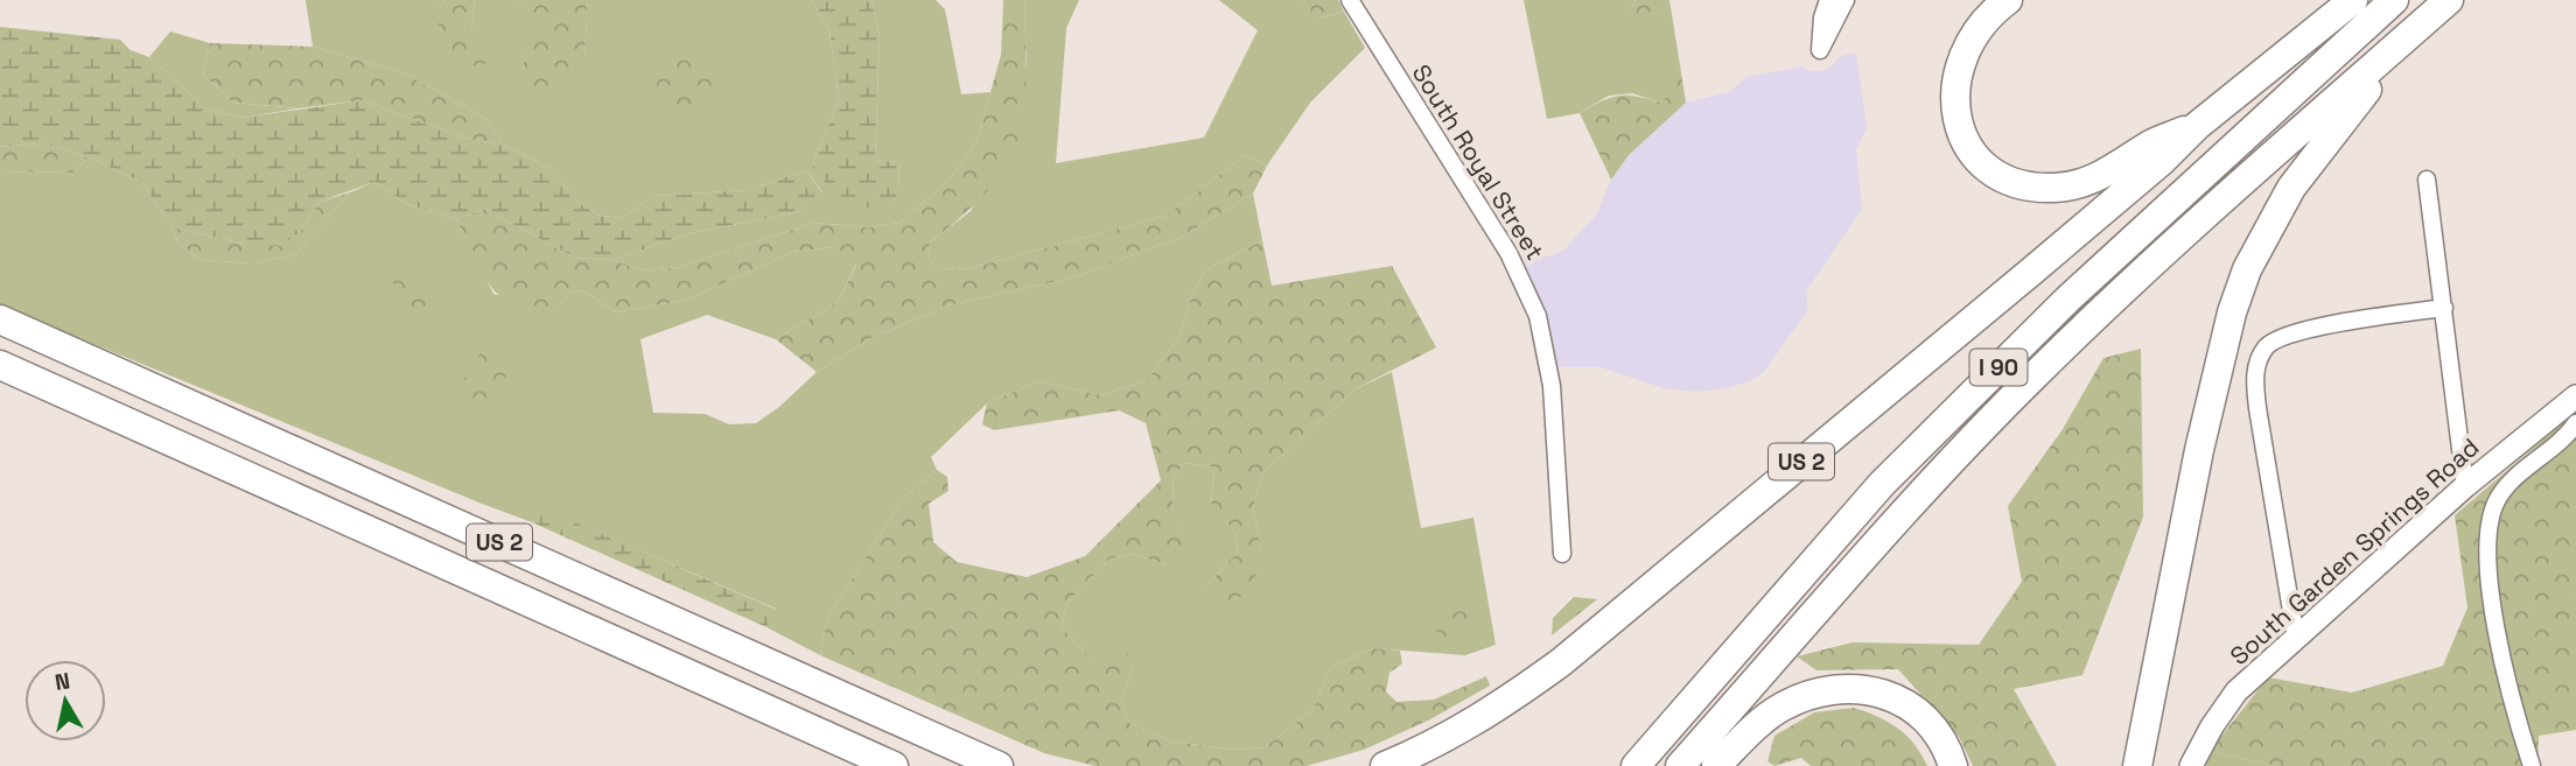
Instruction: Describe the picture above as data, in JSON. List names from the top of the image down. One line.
{"streets":{"highway":["I 90","US 2"],"street":["South Royal Street","South Garden Springs Road"]},"north":"top"}
